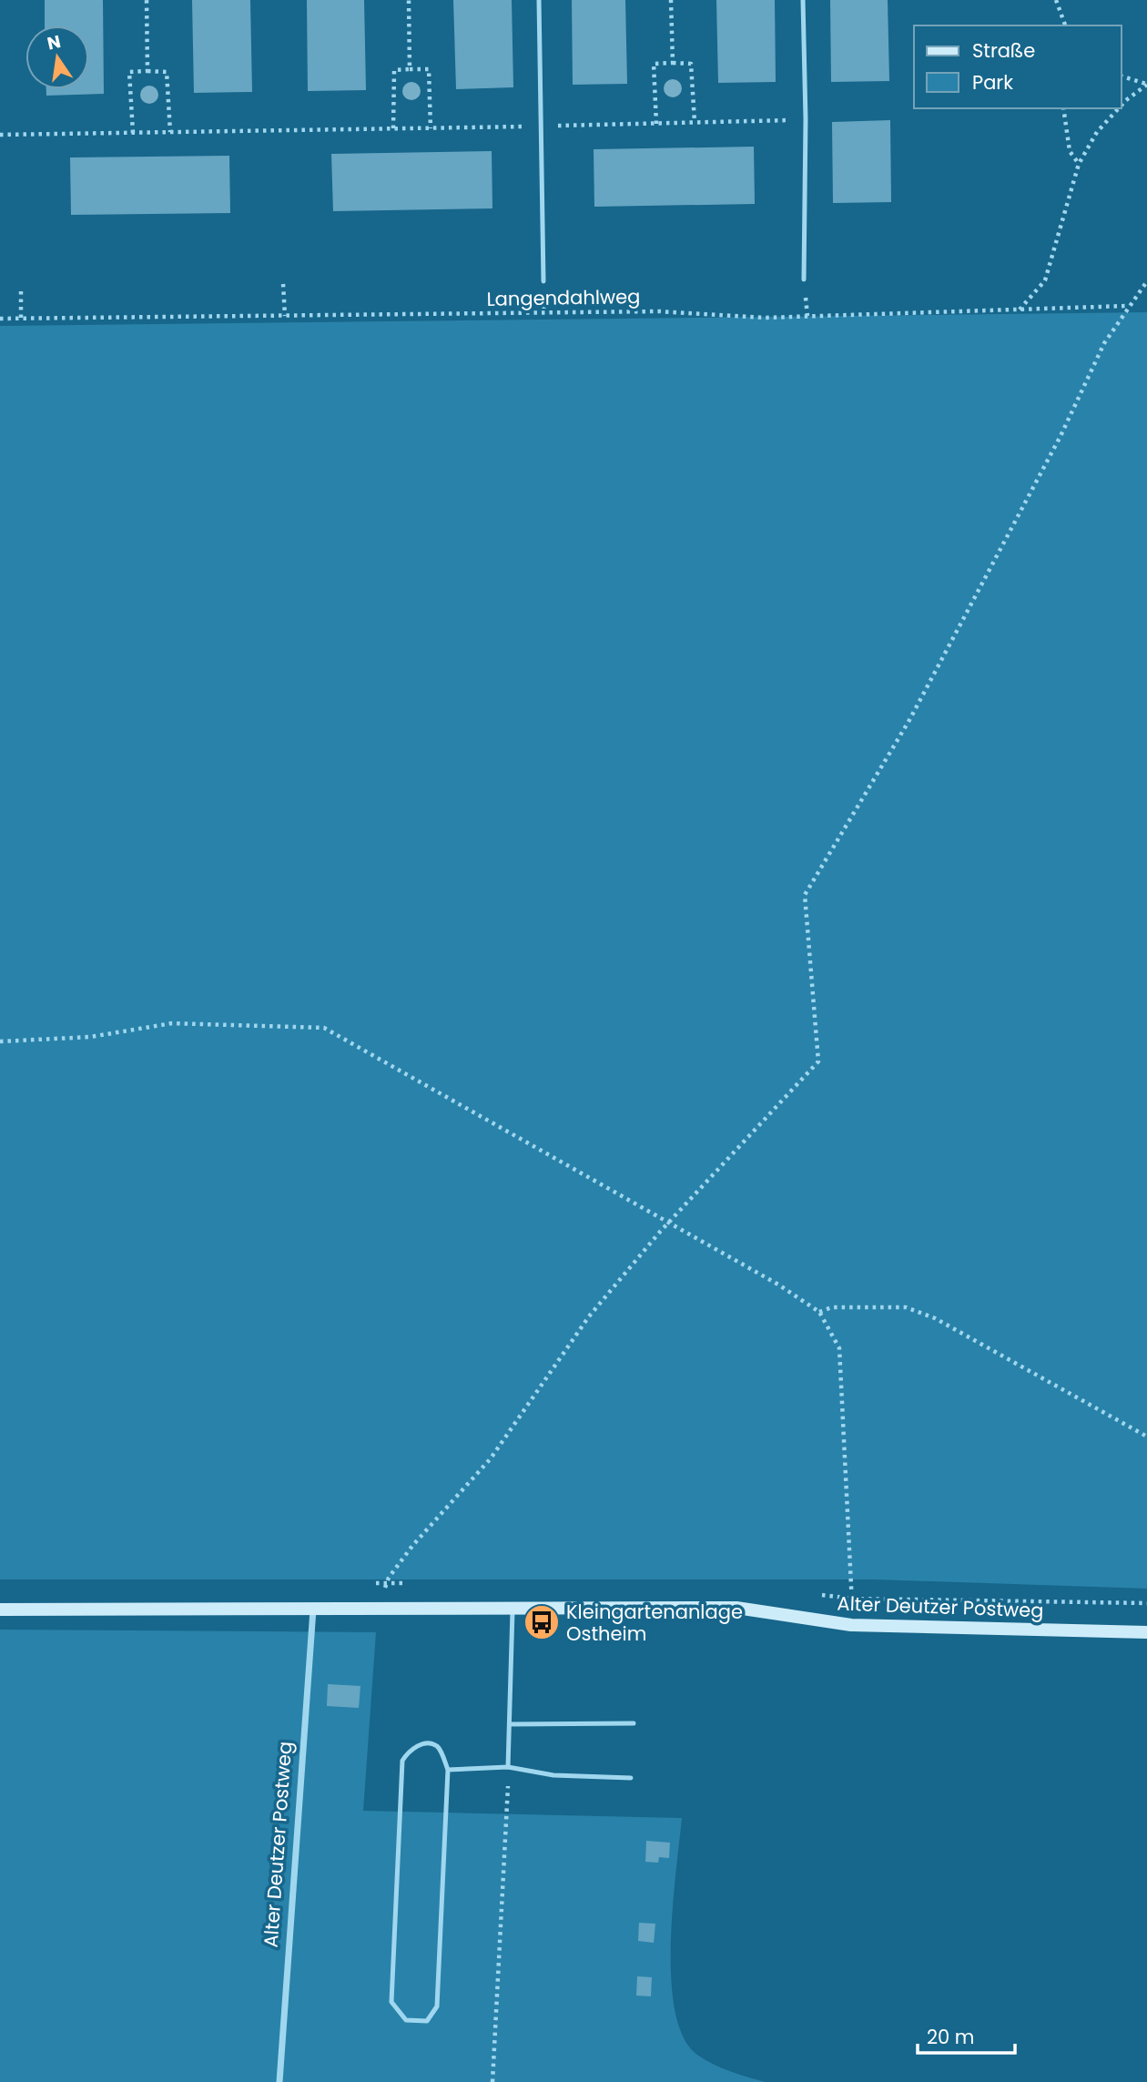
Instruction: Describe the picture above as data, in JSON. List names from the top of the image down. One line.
{"streets":{"street":["Alter Deutzer Postweg"],"path":["Langendahlweg"]},"places":{"bus stop":["Kleingartenanlage Ostheim"]},"legend":["Straße","Park"],"scale_bar":"20 m","north":"top"}
